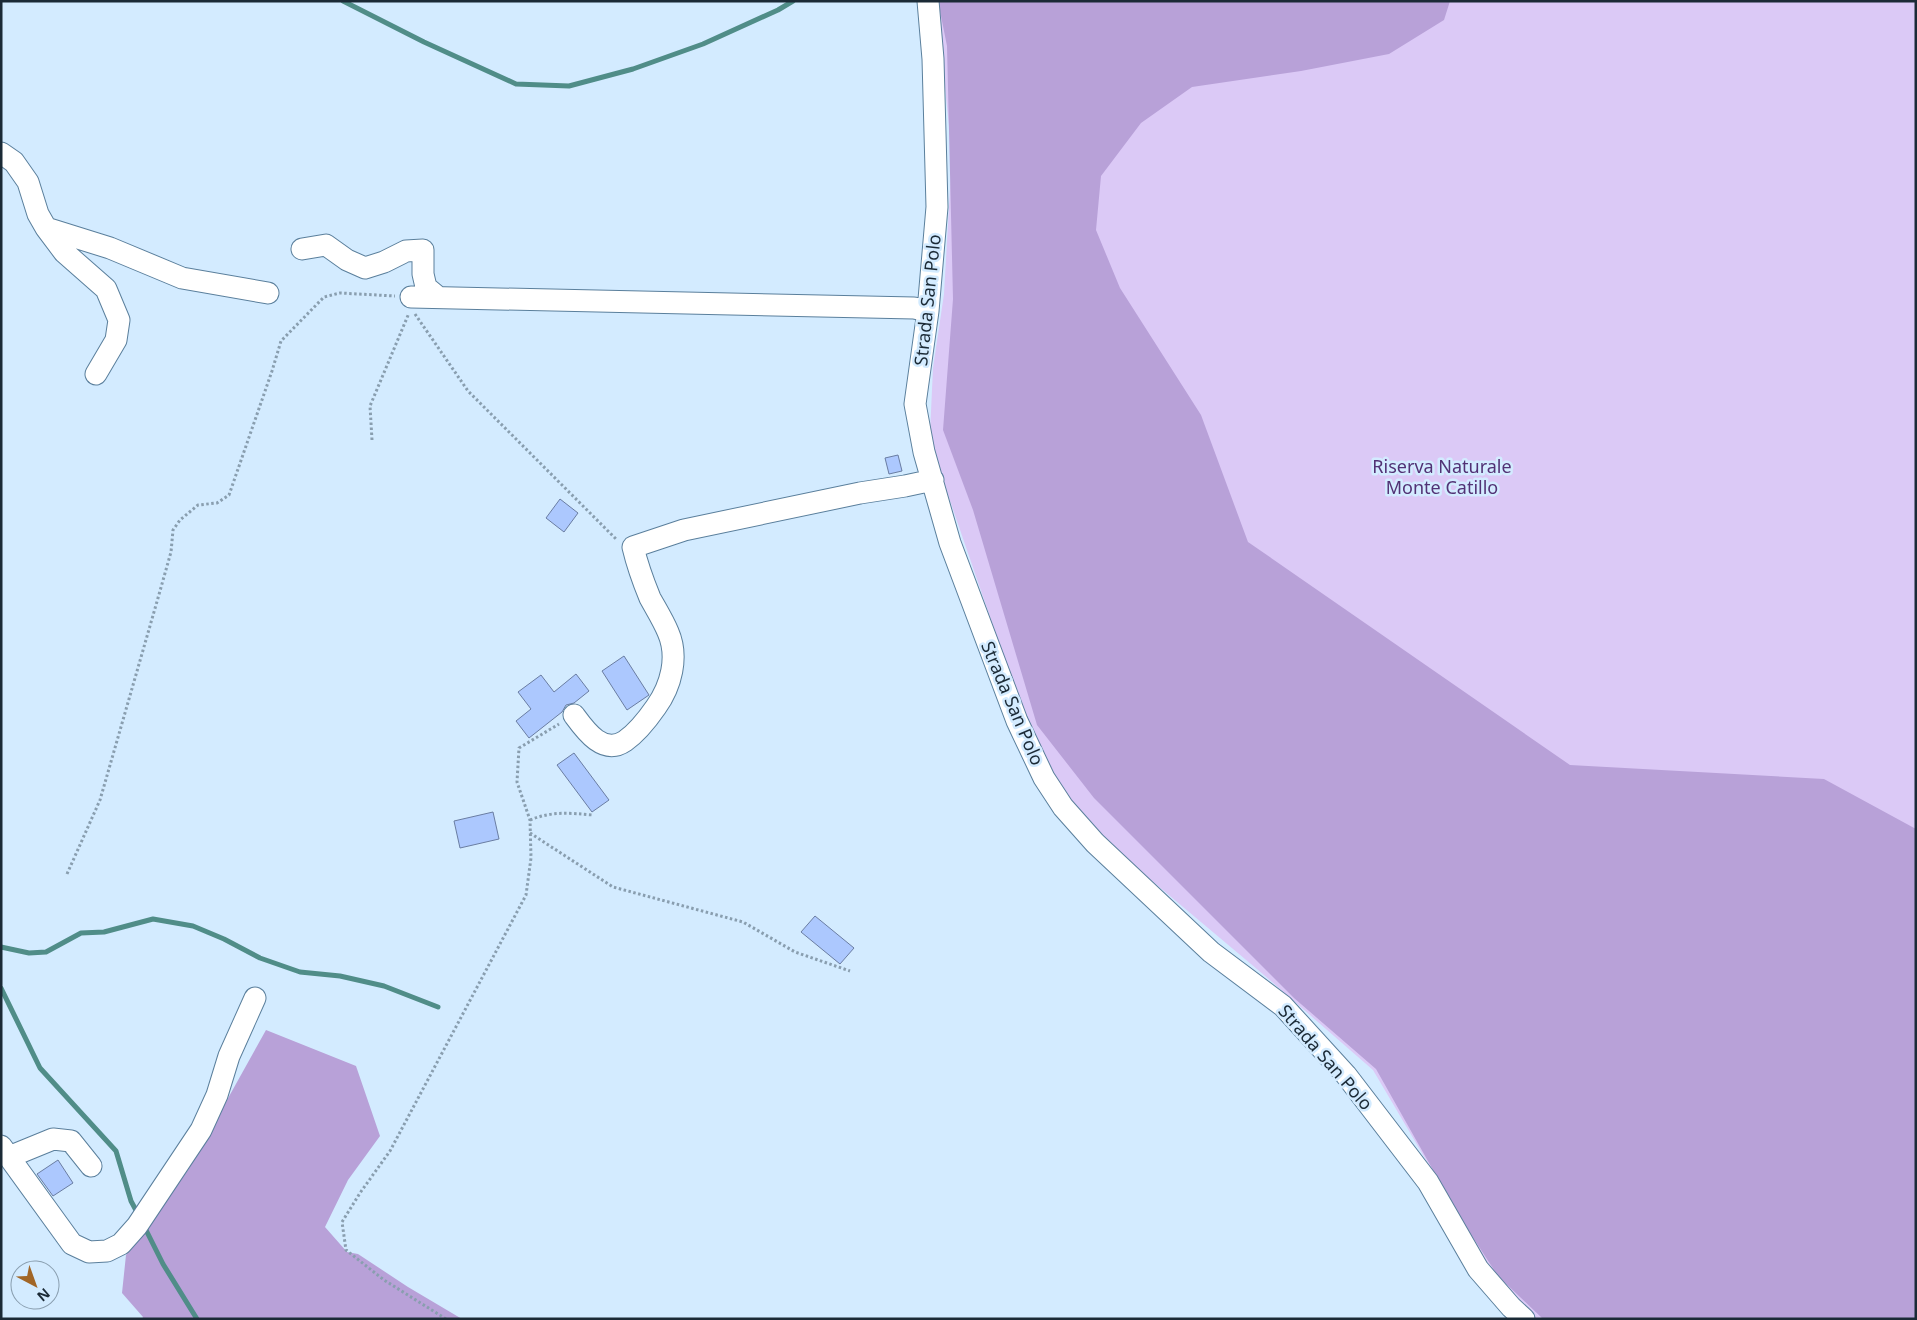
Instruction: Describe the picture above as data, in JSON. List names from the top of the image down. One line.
{"streets":{"street":["Strada San Polo"]},"parks":["Riserva Naturale Monte Catillo"],"north":"bottom right"}
